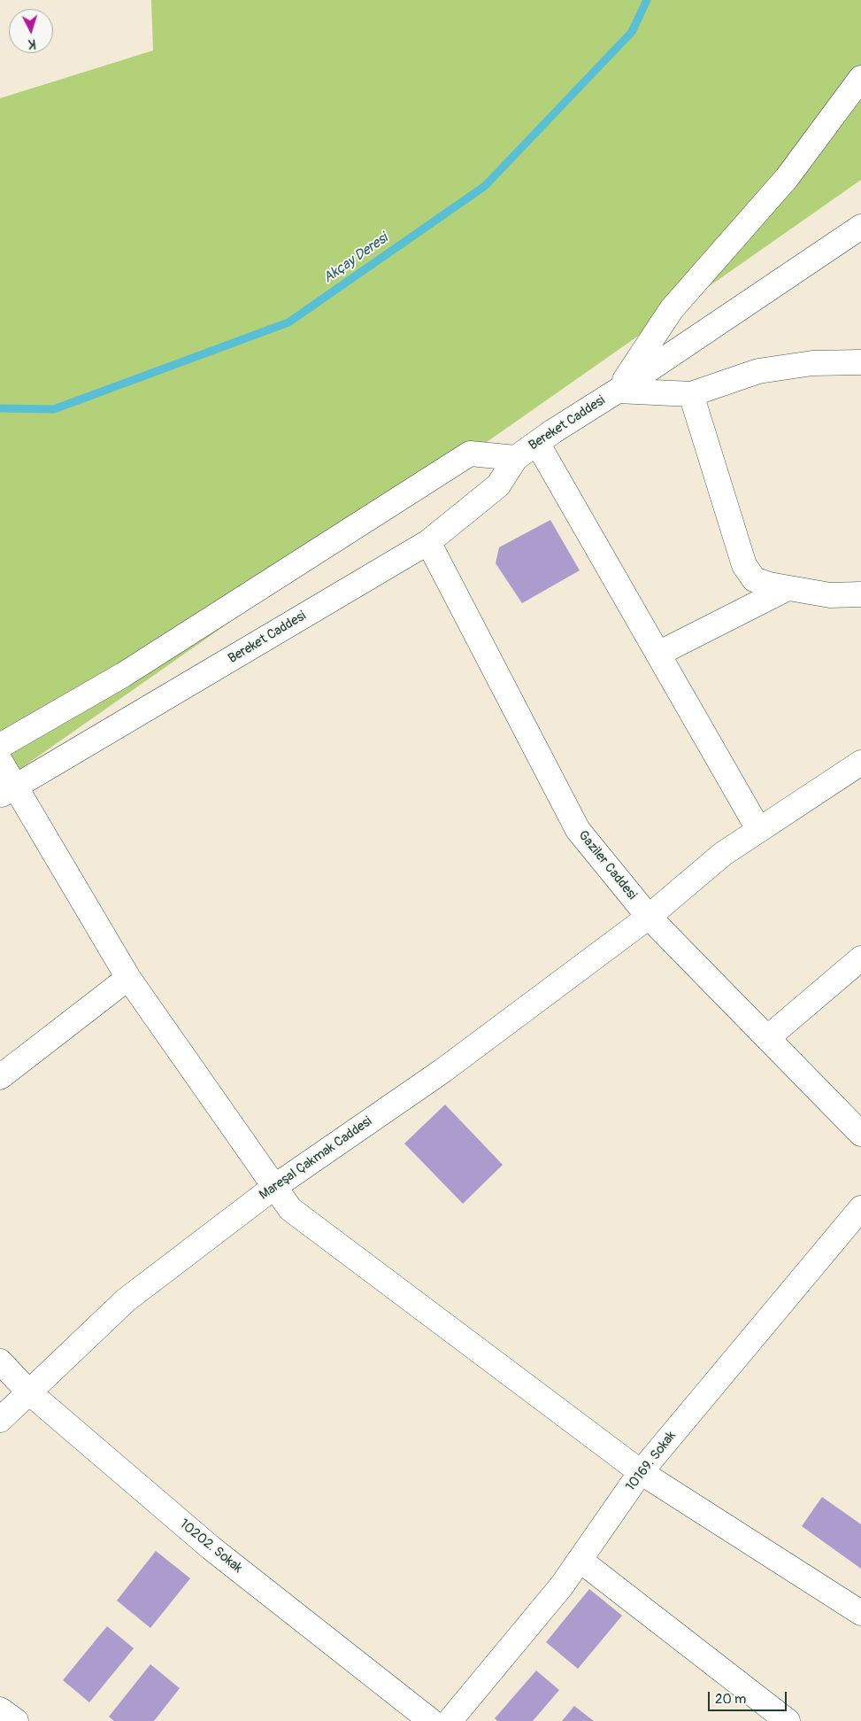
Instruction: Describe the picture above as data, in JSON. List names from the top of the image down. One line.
{"streets":{"street":["Bereket Caddesi","Gaziler Caddesi","Mareşal Çakmak Caddesi","10169. Sokak","10202. Sokak"]},"crossings":[["Bereket Caddesi","Gaziler Caddesi"],["Gaziler Caddesi","Mareşal Çakmak Caddesi"],["Mareşal Çakmak Caddesi","10202. Sokak"]],"water":["Akçay Deresi"],"scale_bar":"20 m","north":"bottom"}
